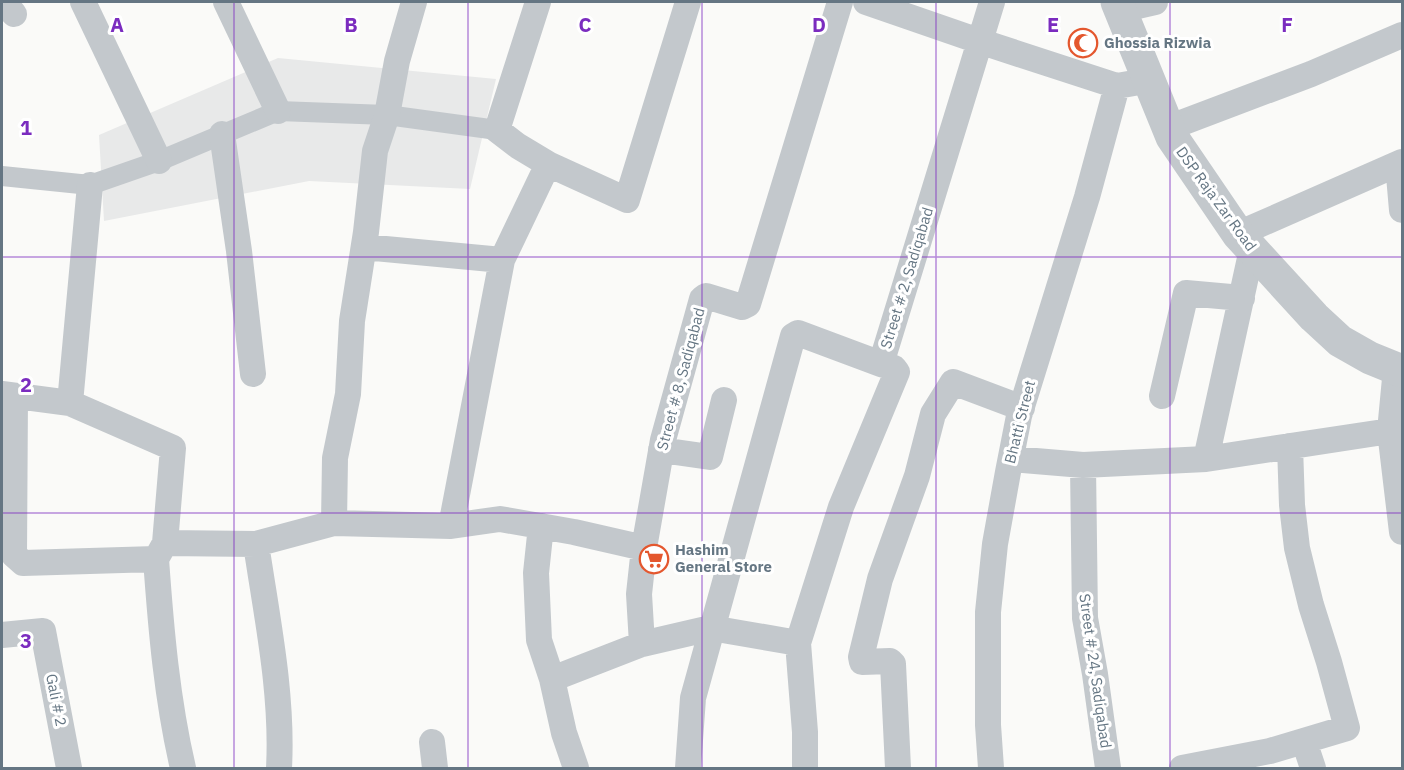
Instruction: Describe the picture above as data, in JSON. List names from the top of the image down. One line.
{"streets":{"street":["DSP Raja Zar Road","Street # 2, Sadiqabad","Street # 8, Sadiqabad","Bhatti Street","Street # 24, Sadiqabad","Gali # 2"]},"crossings":[["DSP Raja Zar Road","Bhatti Street"]],"places":{"mosque":["Ghossia Rizwia"],"supermarket":["Hashim General Store"]},"grid":{"columns":["A","B","C","D","E","F"],"rows":["1","2","3"]}}
